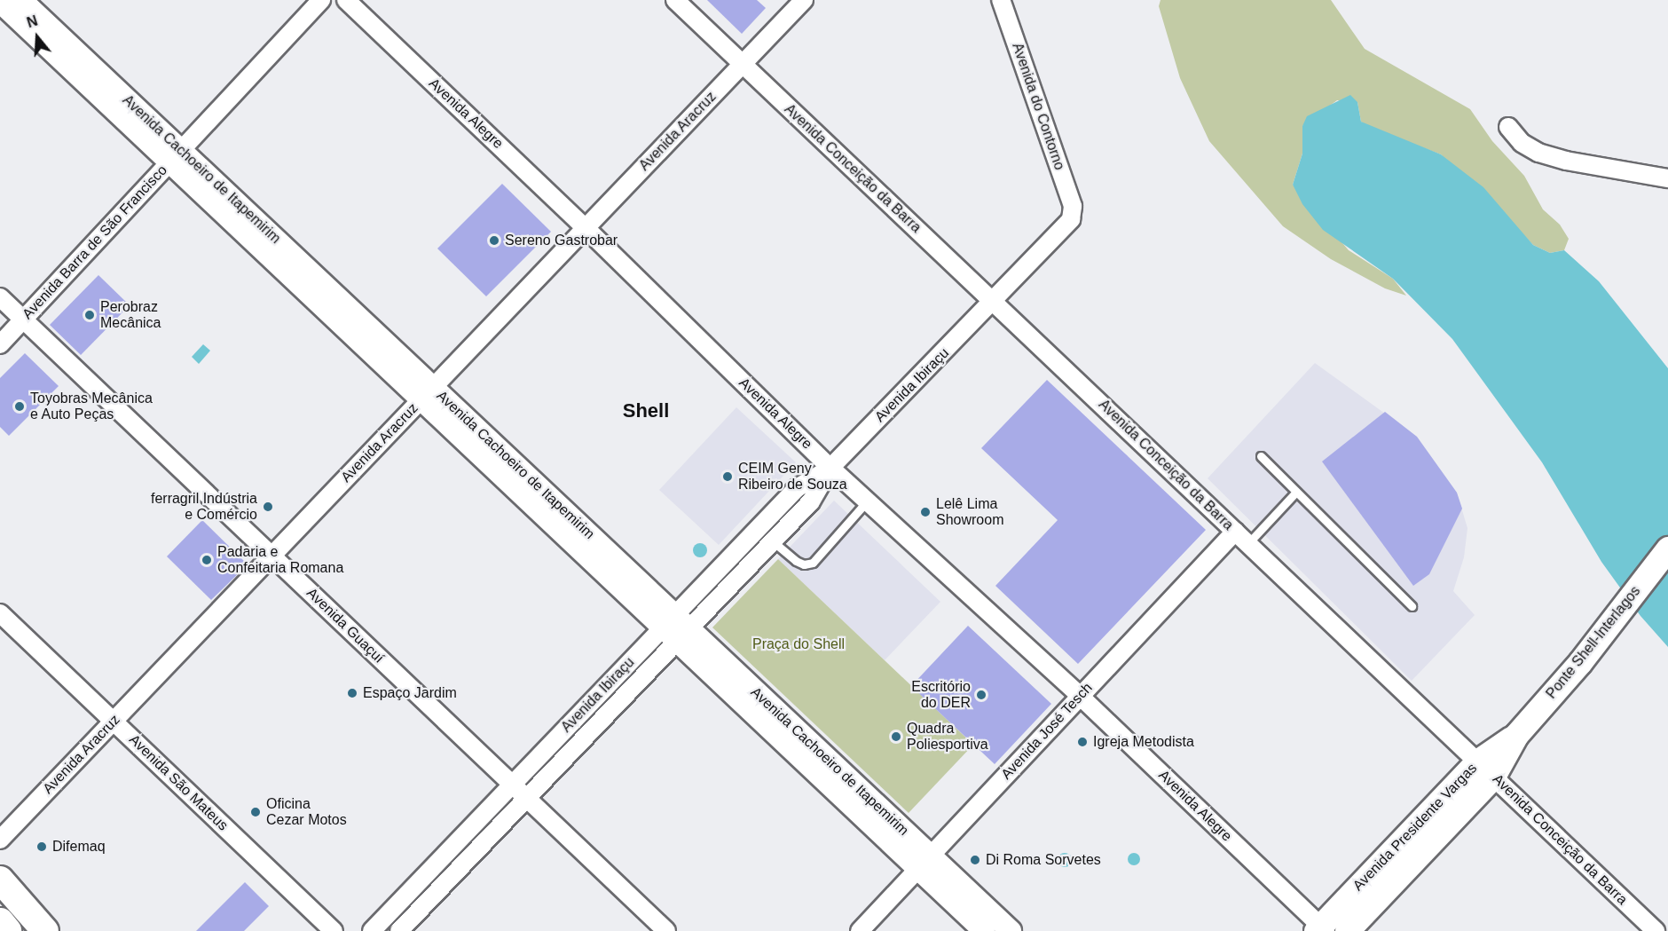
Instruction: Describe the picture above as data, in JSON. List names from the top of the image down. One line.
{"streets":{"main road":["Ponte Shell-Interlagos","Avenida Presidente Vargas"],"street":["Avenida do Contorno","Avenida Alegre","Avenida Aracruz","Avenida Conceição da Barra","Avenida Cachoeiro de Itapemirim","Avenida Barra de São Francisco","Avenida Ibiraçu","Avenida Guaçuí","Avenida José Tesch","Avenida São Mateus"]},"crossings":[["Avenida do Contorno","Avenida Ibiraçu"],["Avenida Alegre","Avenida Aracruz"],["Avenida Alegre","Avenida Ibiraçu"],["Avenida Alegre","Avenida José Tesch"],["Avenida Alegre","Avenida Presidente Vargas"],["Avenida Aracruz","Avenida Conceição da Barra"],["Avenida Aracruz","Avenida Cachoeiro de Itapemirim"],["Avenida Aracruz","Avenida Guaçuí"],["Avenida Aracruz","Avenida São Mateus"],["Avenida Conceição da Barra","Avenida Ibiraçu"],["Avenida Conceição da Barra","Avenida José Tesch"],["Avenida Conceição da Barra","Avenida Presidente Vargas"],["Avenida Cachoeiro de Itapemirim","Avenida Barra de São Francisco"],["Avenida Cachoeiro de Itapemirim","Avenida Ibiraçu"],["Avenida Cachoeiro de Itapemirim","Avenida José Tesch"],["Avenida Barra de São Francisco","Avenida Guaçuí"],["Avenida Ibiraçu","Avenida Guaçuí"],["Ponte Shell-Interlagos","Avenida Presidente Vargas"]],"districts":["Shell"],"parks":["Praça do Shell"],"places":["Sereno Gastrobar","Perobraz Mecânica","Toyobras Mecânica e Auto Peças","CEIM Geny Ribeiro de Souza","ferragril Indústria e Comércio","Lelê Lima Showroom","Padaria e Confeitaria Romana","Espaço Jardim","Escritório do DER","Quadra Poliesportiva","Igreja Metodista","Oficina Cezar Motos","Difemaq","Di Roma Sorvetes"],"north":"top"}
